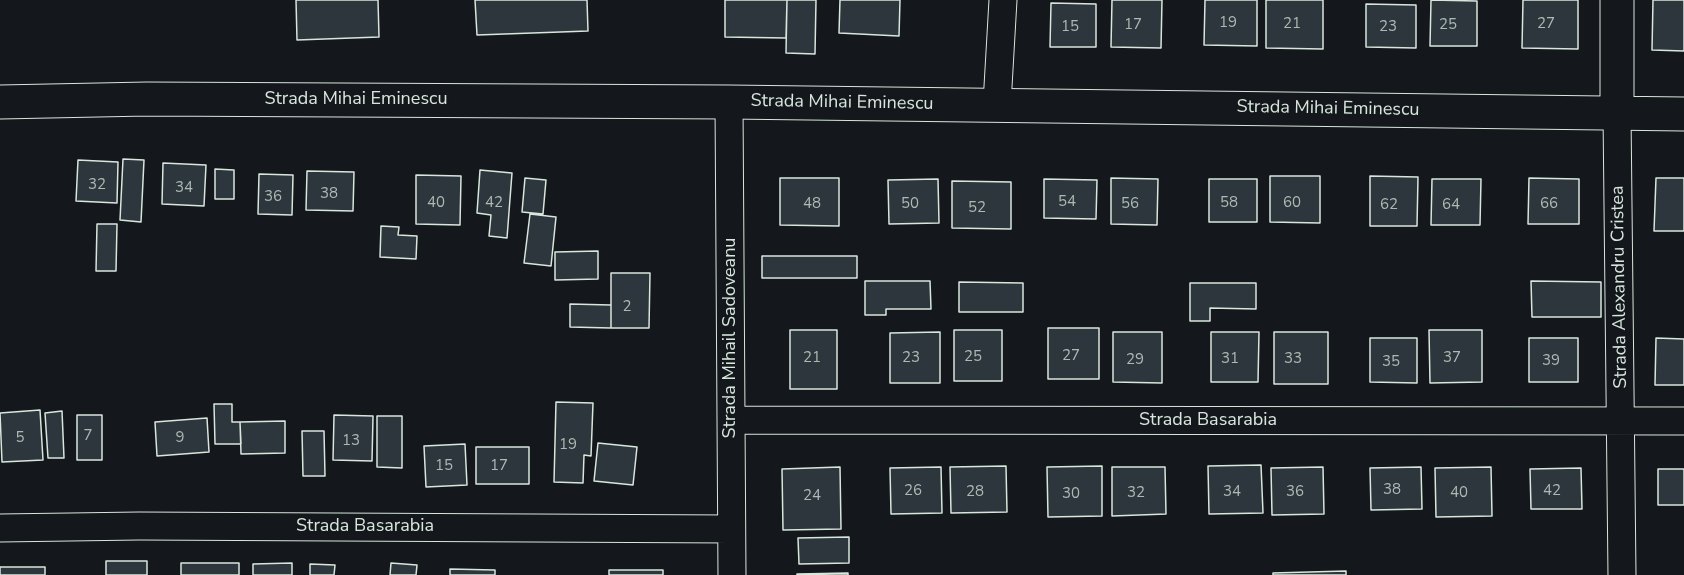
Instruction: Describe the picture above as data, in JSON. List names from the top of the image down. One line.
{"streets":{"street":["Strada Mihai Eminescu","Strada Alexandru Cristea","Strada Mihail Sadoveanu","Strada Basarabia"]},"crossings":[["Strada Mihai Eminescu","Strada Alexandru Cristea"],["Strada Mihai Eminescu","Strada Mihail Sadoveanu"],["Strada Alexandru Cristea","Strada Basarabia"],["Strada Mihail Sadoveanu","Strada Basarabia"]],"house_numbers":["19","21","27","17","25","15","23","32","34","38","36","54","40","42","58","60","48","50","56","66","62","64","52","2","27","25","21","23","37","31","33","29","39","35","7","5","9","13","19","15","17","38","26","42","28","34","36","32","40","30","24"]}
